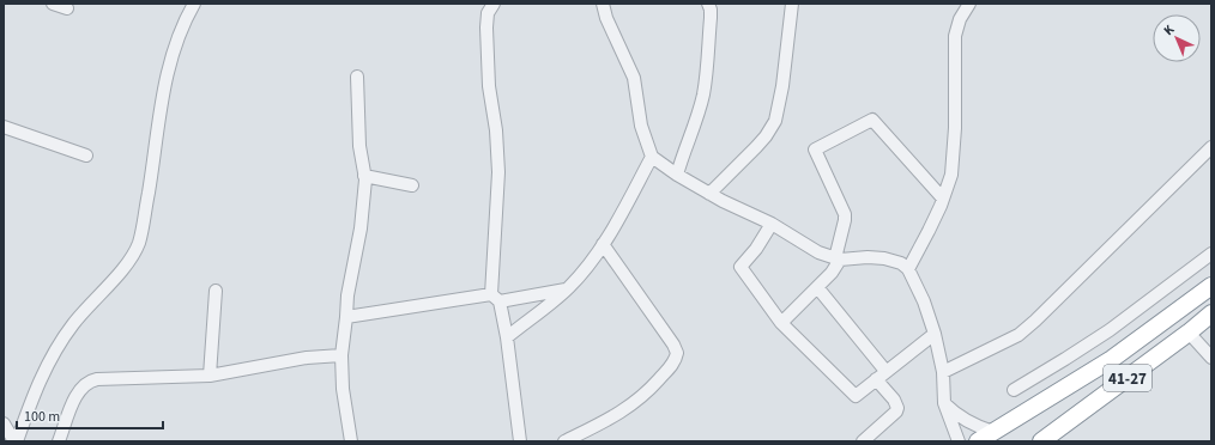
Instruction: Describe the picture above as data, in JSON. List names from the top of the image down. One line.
{"streets":{"highway":["41-27"]},"scale_bar":"100 m","north":"top left"}
